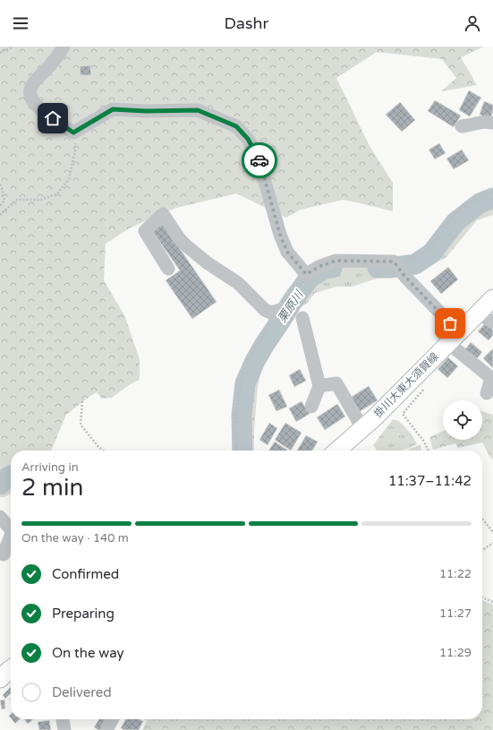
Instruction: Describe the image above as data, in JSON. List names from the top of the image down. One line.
{"streets":{"main road":["掛川大東大須賀線"]},"water":["栗原川"],"page":{"header":"Dashr","heading":["2 min","Arriving in","11:37–11:42"],"bar":"On the way · 140 m","list":[["Confirmed","11:22"],["Preparing","11:27"],["On the way","11:29"],"Delivered"]}}
